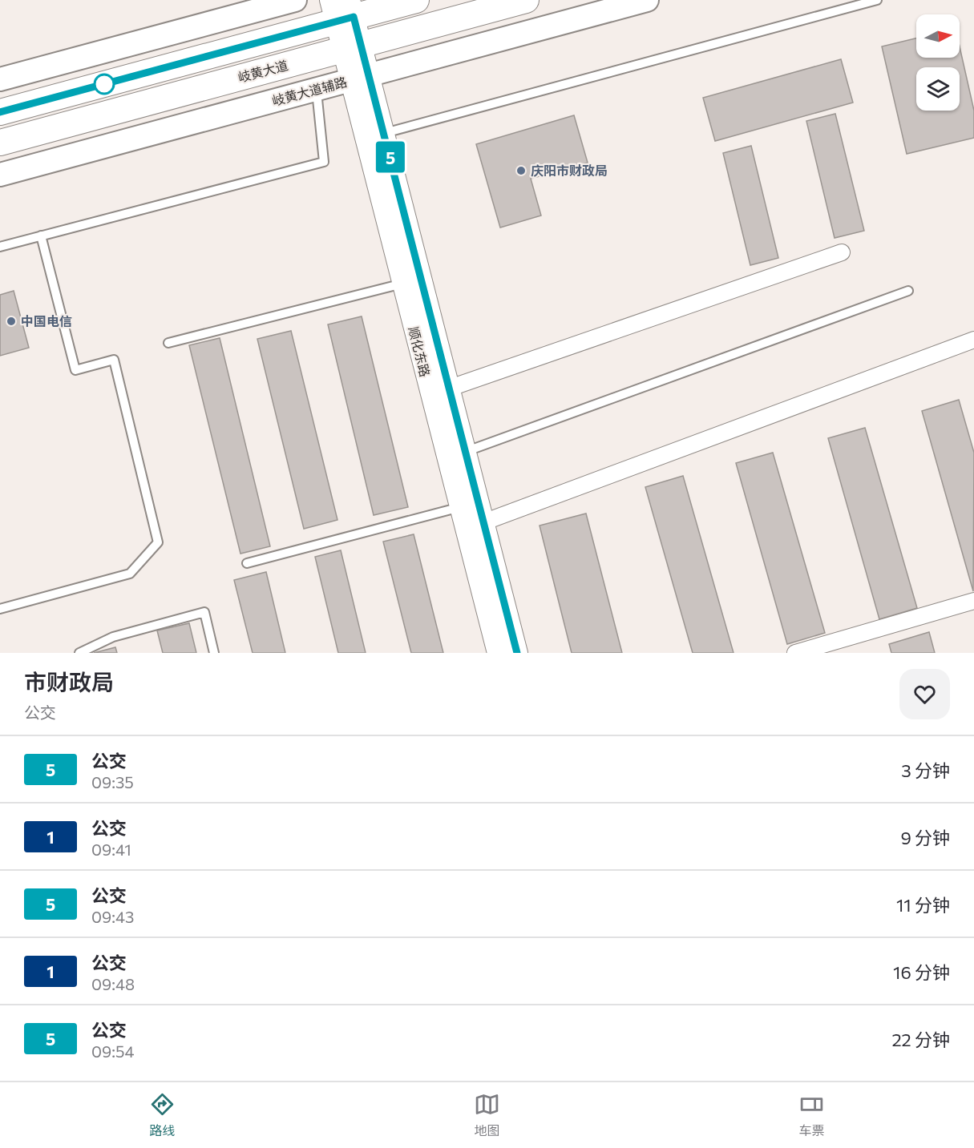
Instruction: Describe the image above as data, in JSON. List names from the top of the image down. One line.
{"streets":{"main road":["岐黄大道","岐黄大道辅路"],"street":["顺化东路"]},"crossings":[["岐黄大道","顺化东路"],["岐黄大道辅路","顺化东路"]],"places":["庆阳市财政局","中国电信"],"lines":["bus line 5"],"north":"right","page":{"on_map":"5","heading":["市财政局","公交"],"list":[{"mark":"5","name":"公交","note":"09:35","value":"3 分钟"},{"mark":"1","name":"公交","note":"09:41","value":"9 分钟"},{"mark":"5","name":"公交","note":"09:43","value":"11 分钟"},{"mark":"1","name":"公交","note":"09:48","value":"16 分钟"},{"mark":"5","name":"公交","note":"09:54","value":"22 分钟"}],"tabs":["路线","地图","车票"]}}
